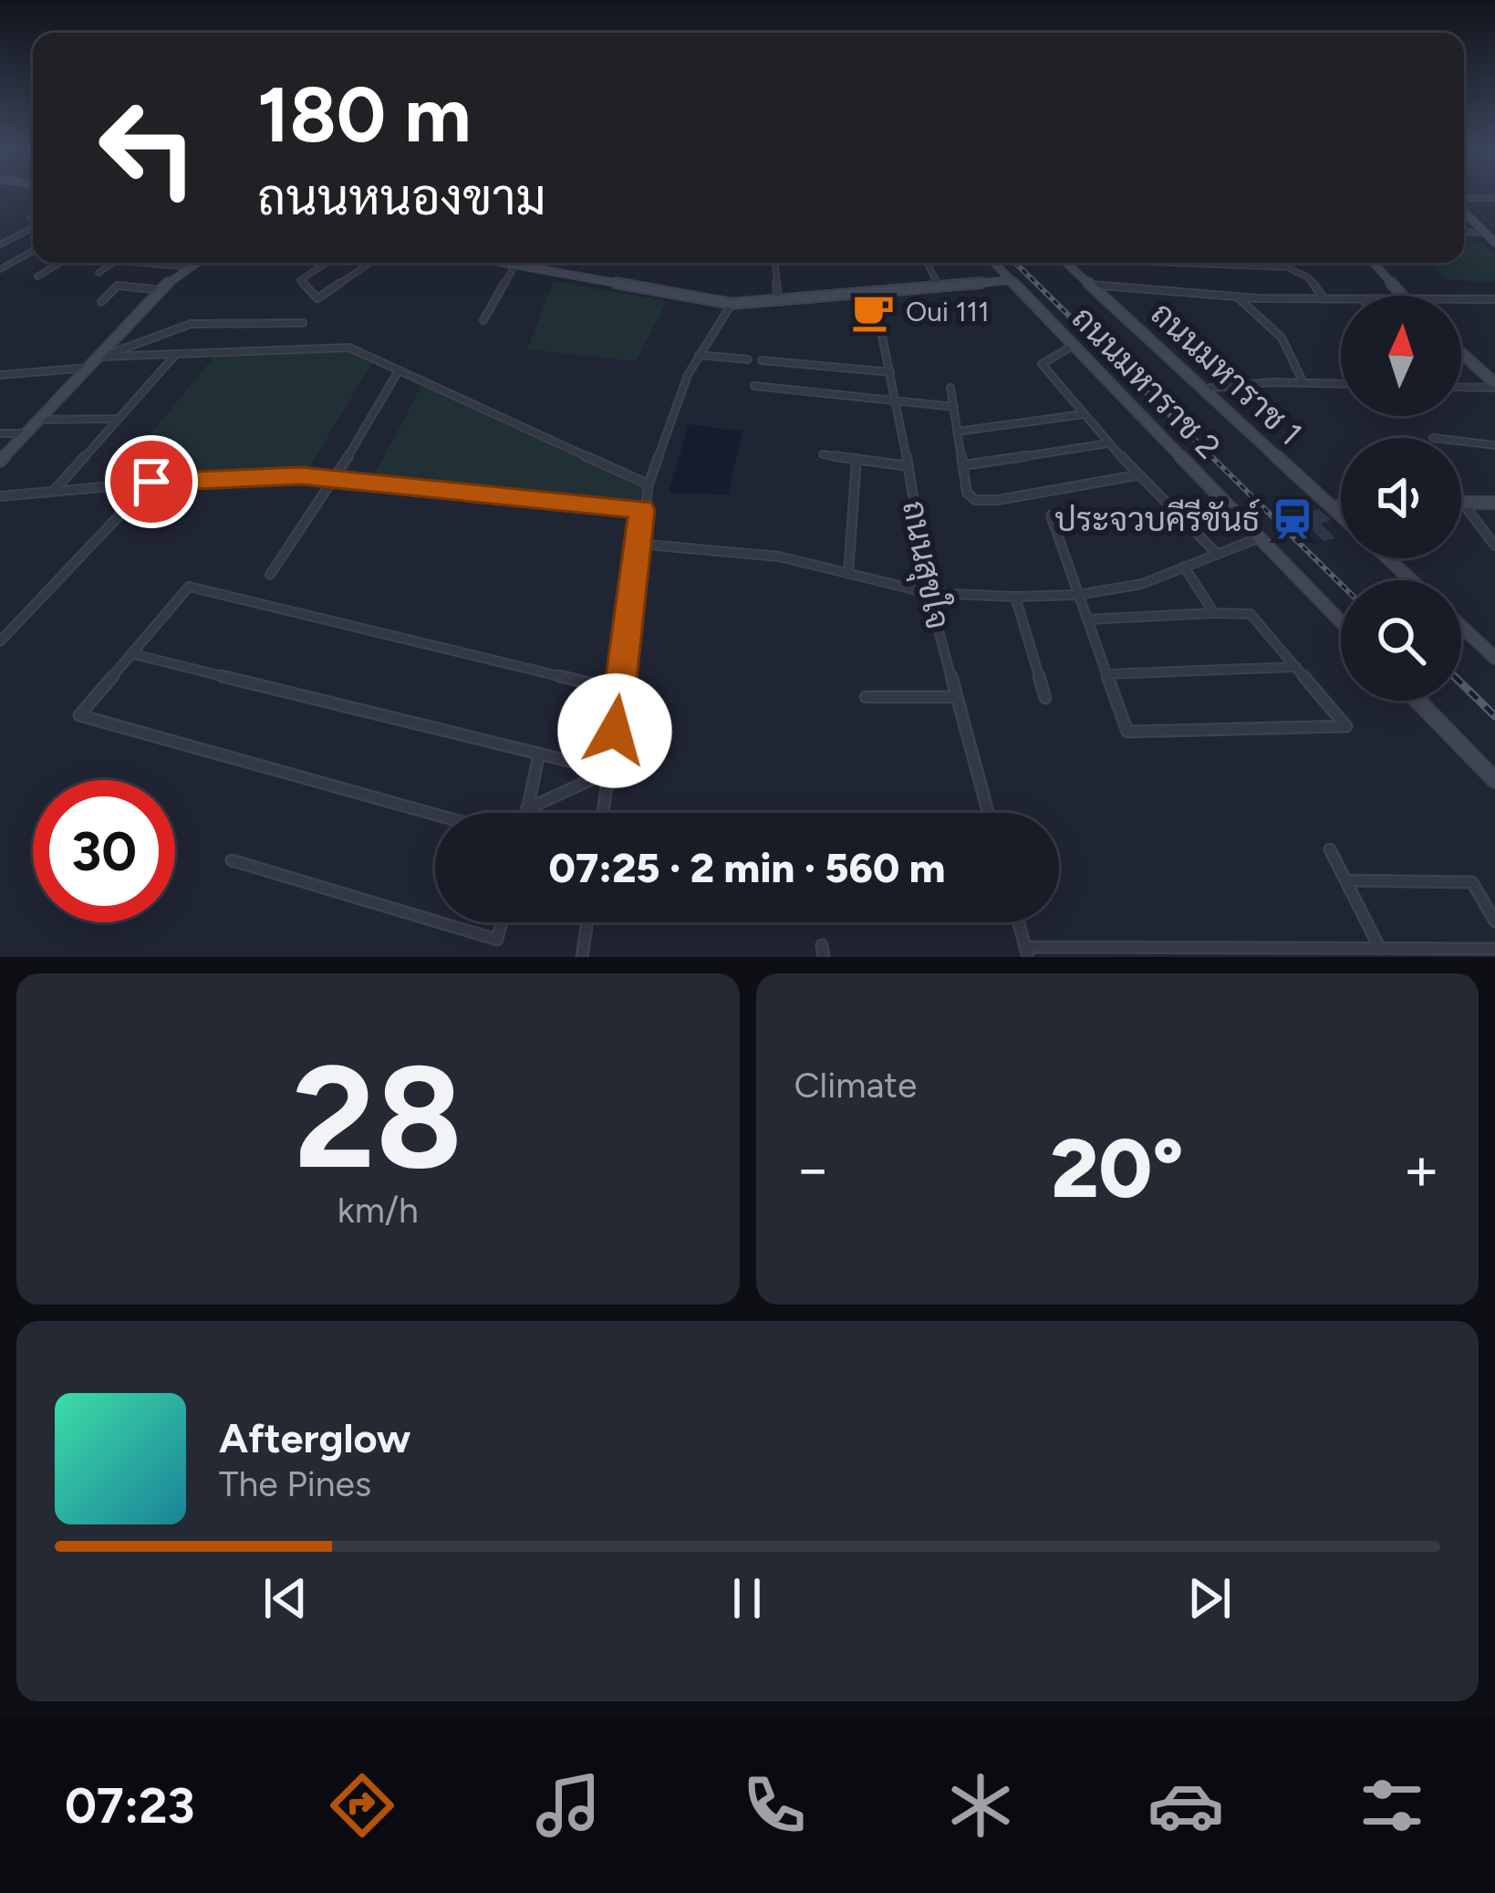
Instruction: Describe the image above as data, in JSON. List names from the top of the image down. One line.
{"streets":{"street":["ถนนมหาราช 1","ถนนมหาราช 2","ถนนสุขใจ"]},"places":{"cafe":["Oui 111"],"station":["ประจวบคีรีขันธ์"]},"north":"top","page":{"turn":["180 m","ถนนหนองขาม"],"limit":"30","trip":"07:25 · 2 min · 560 m","tile":[["28","km/h"],"Climate"],"heat":["−","20°","+"],"song":["Afterglow","The Pines"],"tabs":"07:23"}}
